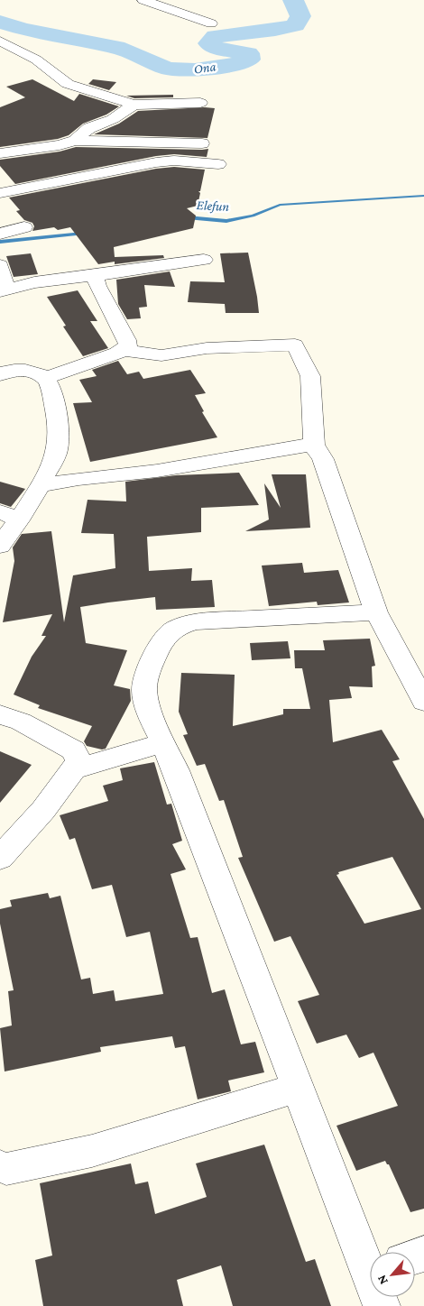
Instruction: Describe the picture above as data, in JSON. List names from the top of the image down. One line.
{"water":["Ona","Elefun"],"north":"bottom left"}
